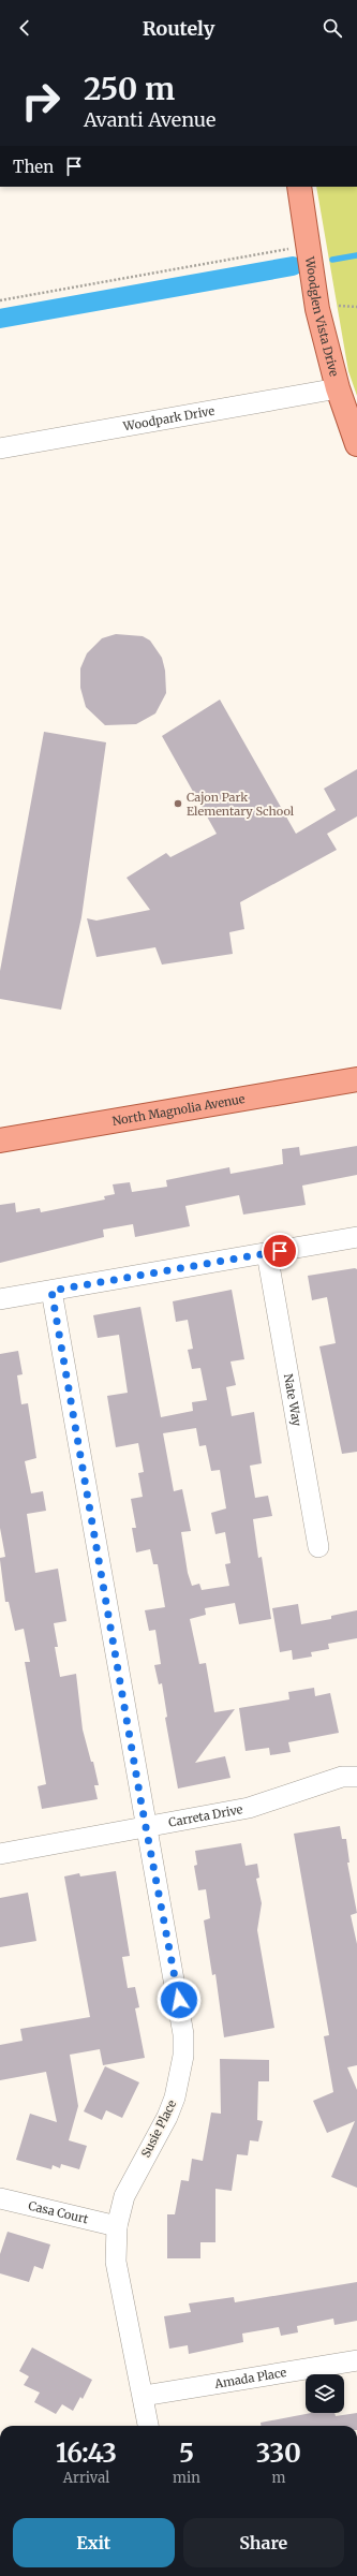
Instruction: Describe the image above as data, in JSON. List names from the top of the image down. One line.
{"streets":{"main road":["Woodglen Vista Drive","North Magnolia Avenue"],"street":["Woodpark Drive","Nate Way","Carreta Drive","Susie Place","Casa Court","Amada Place"]},"crossings":[["Woodglen Vista Drive","Woodpark Drive"],["Carreta Drive","Susie Place"],["Susie Place","Casa Court"],["Susie Place","Amada Place"]],"places":["Cajon Park Elementary School"],"page":{"header":"Routely","turn":["250 m","Avanti Avenue"],"then":"Then","eta":["16:43","Arrival","5","min","330","m"],"buttons":["Exit","Share"]}}
